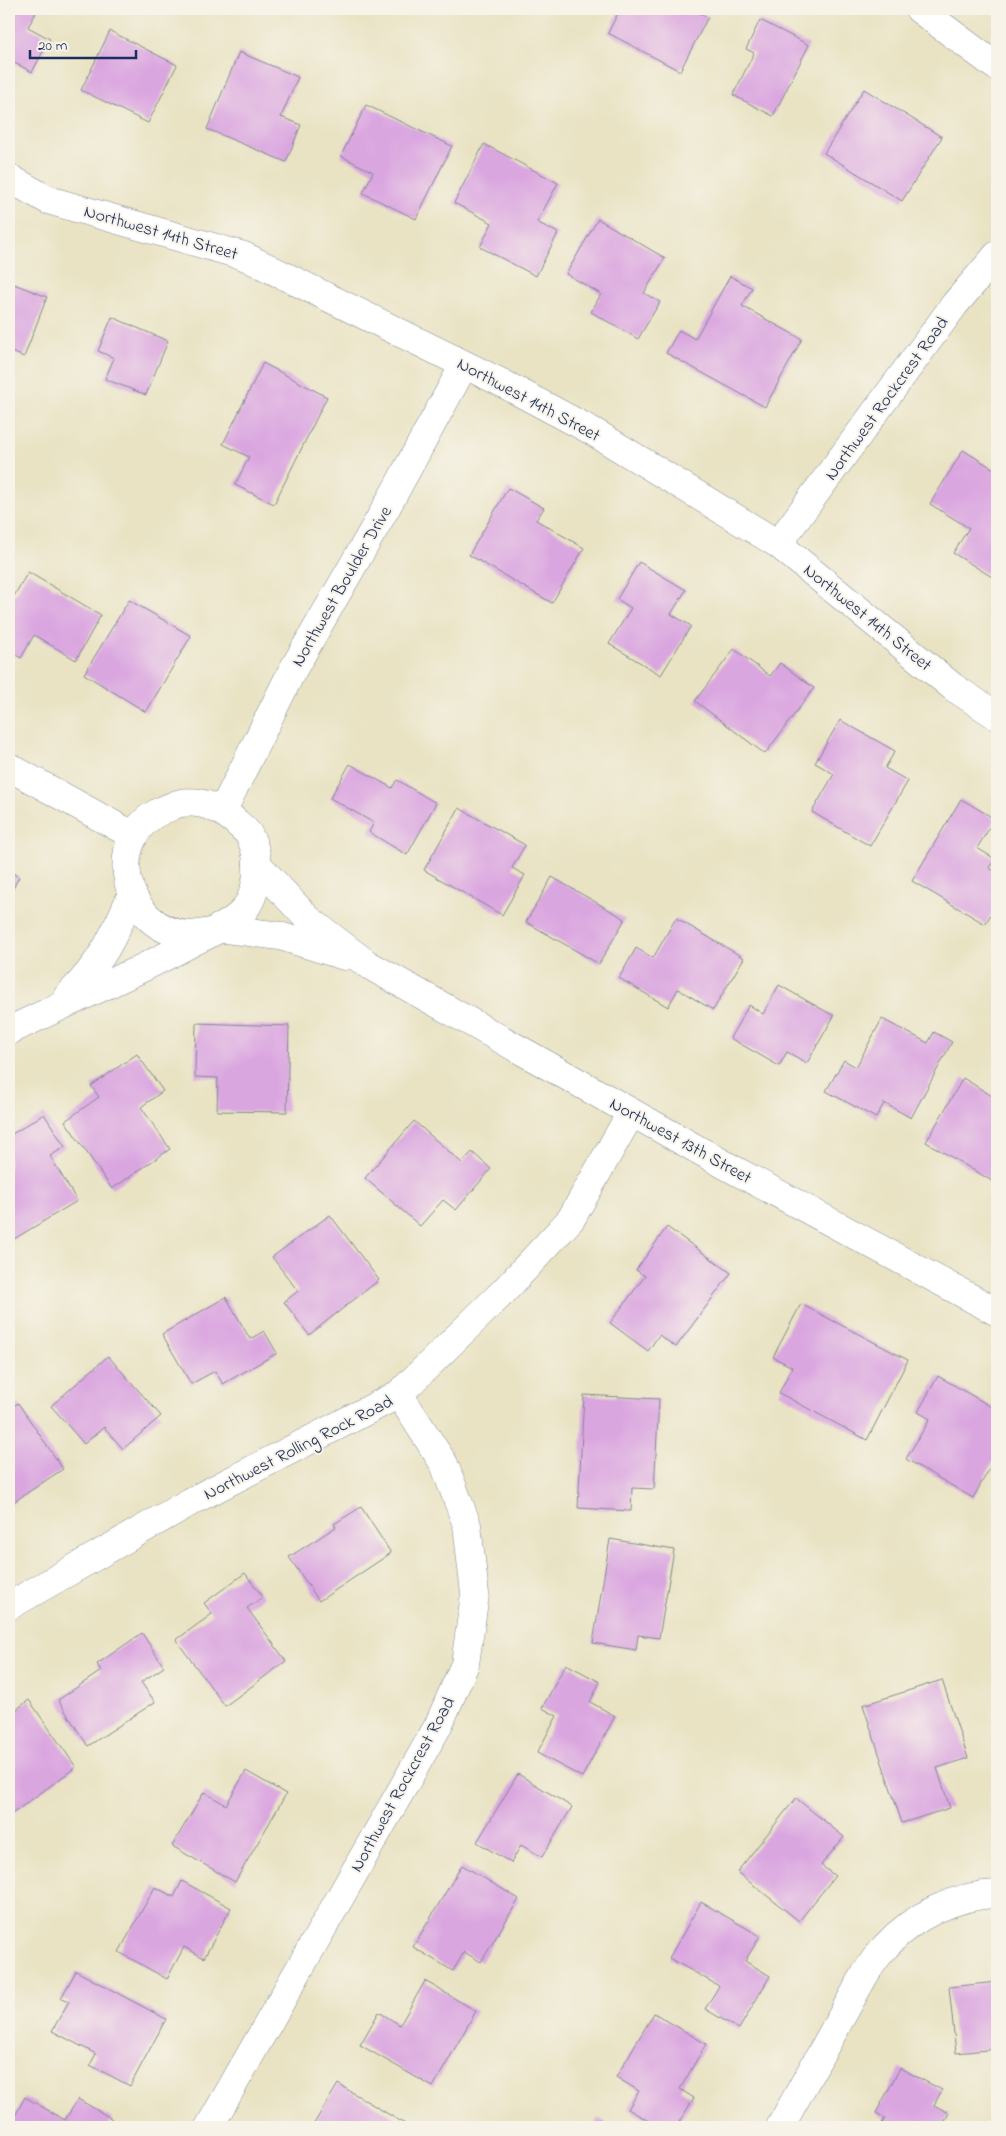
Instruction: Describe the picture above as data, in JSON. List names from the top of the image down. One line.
{"streets":{"street":["Northwest 14th Street","Northwest Rockcrest Road","Northwest Boulder Drive","Northwest 13th Street","Northwest Rolling Rock Road"]},"crossings":[["Northwest 14th Street","Northwest Rockcrest Road"],["Northwest 14th Street","Northwest Boulder Drive"],["Northwest Rockcrest Road","Northwest Rolling Rock Road"],["Northwest Boulder Drive","Northwest 13th Street"],["Northwest 13th Street","Northwest Rolling Rock Road"]],"scale_bar":"20 m"}
